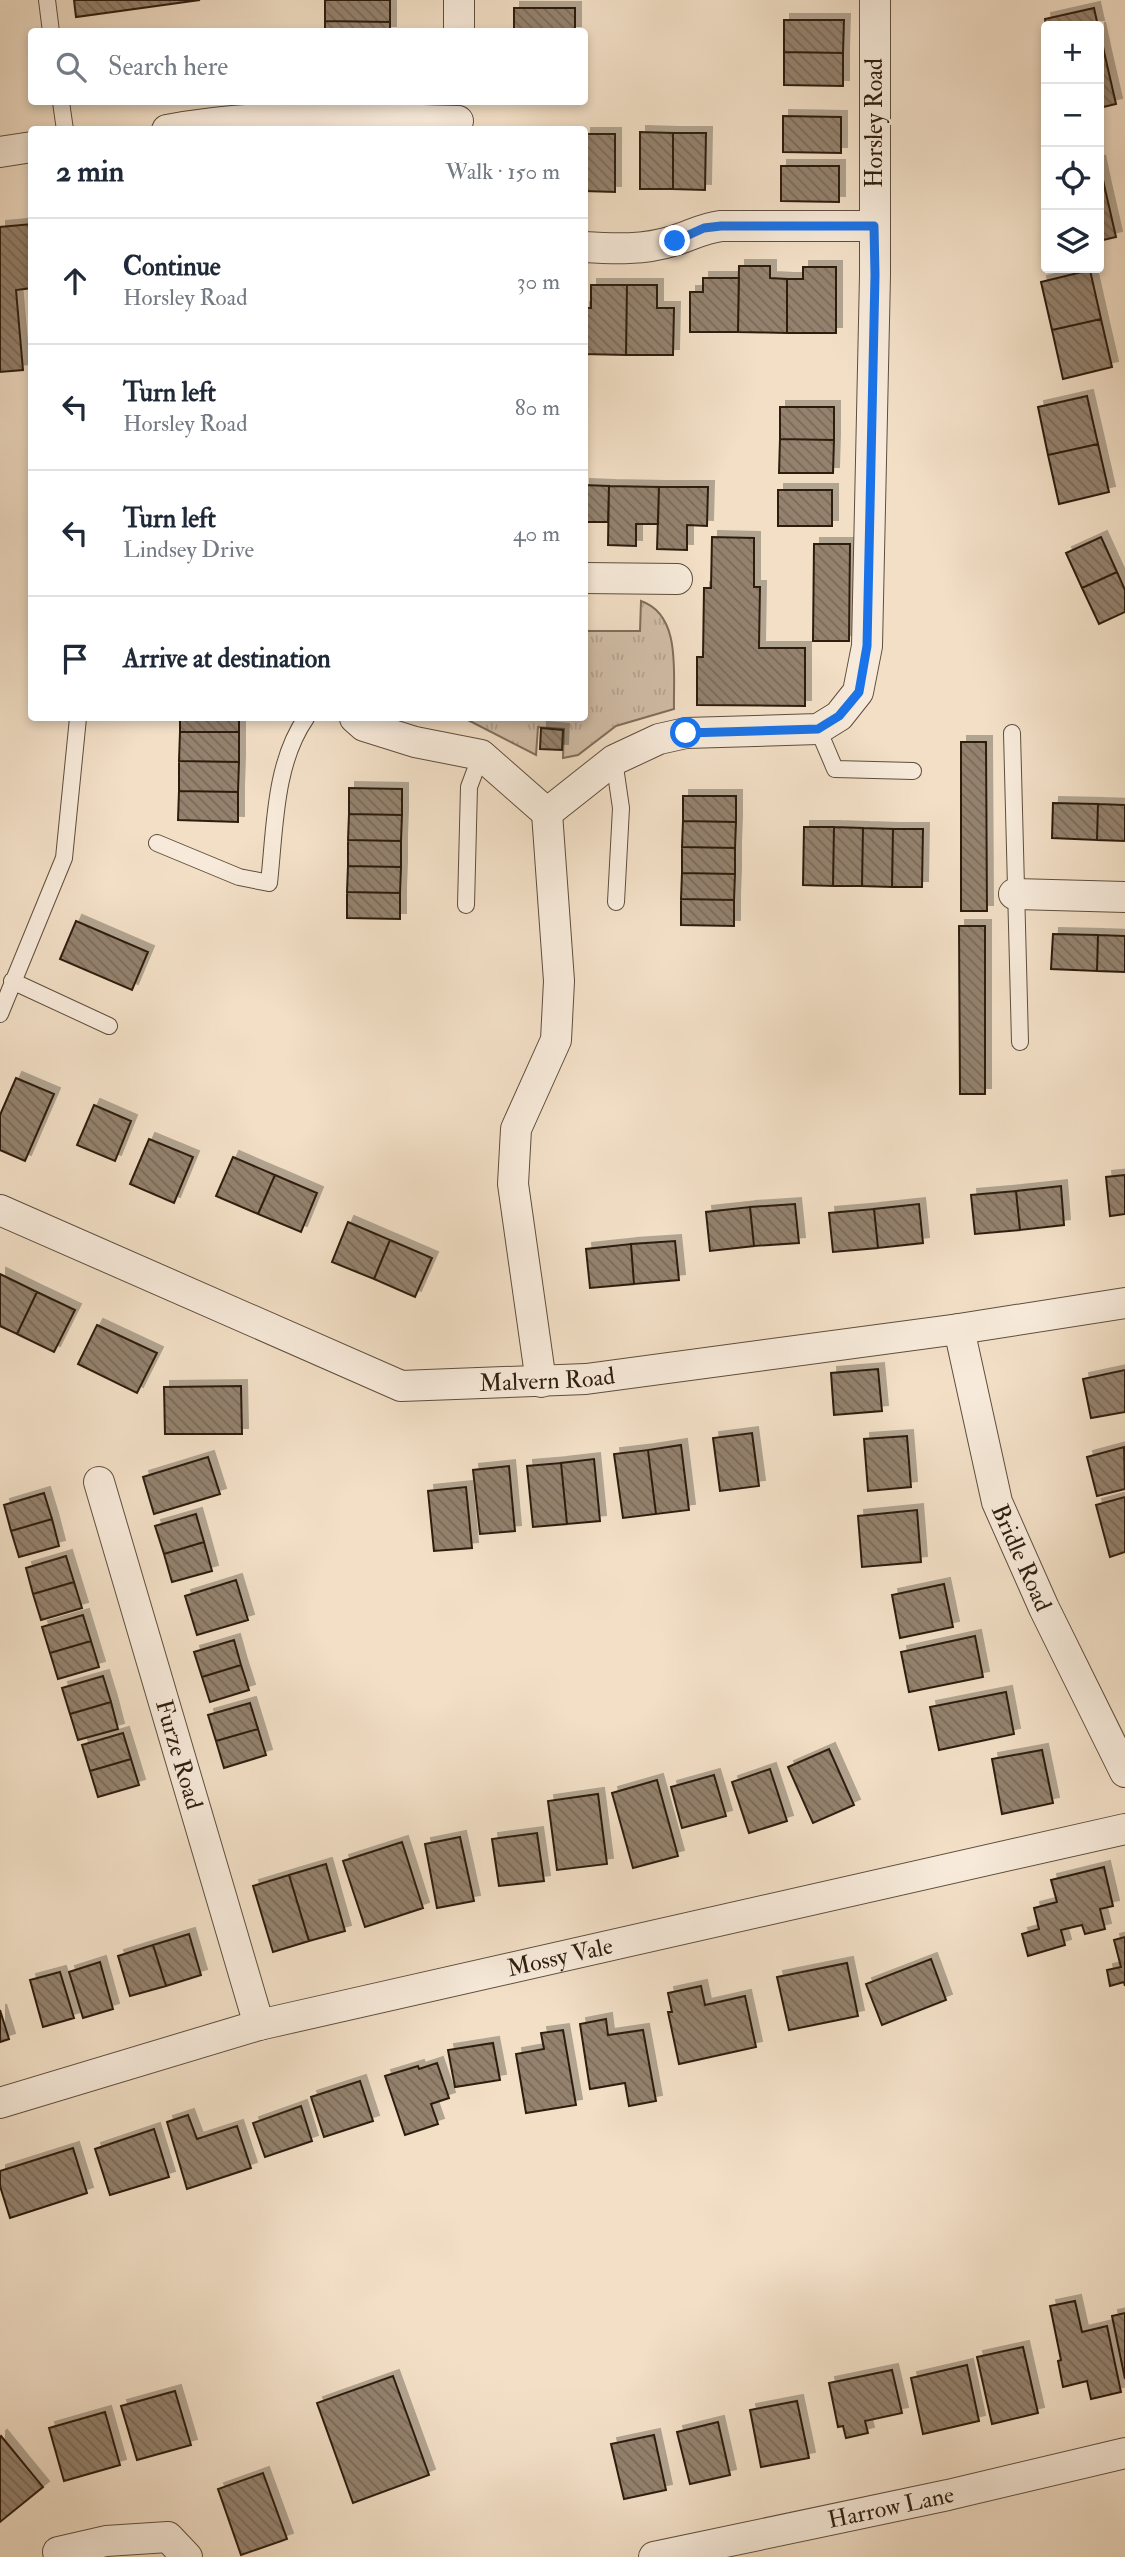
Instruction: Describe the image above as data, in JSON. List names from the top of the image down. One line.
{"streets":{"street":["Horsley Road","Malvern Road","Bridle Road","Furze Road","Mossy Vale","Harrow Lane"]},"crossings":[["Malvern Road","Bridle Road"],["Furze Road","Mossy Vale"]],"page":{"map_buttons":["+","−"],"search":"Search here","heading":["2 min","Walk · 150 m"],"list":[["Continue","Horsley Road","30 m"],["Turn left","Horsley Road","80 m"],["Turn left","Lindsey Drive","40 m"],"Arrive at destination"]}}
